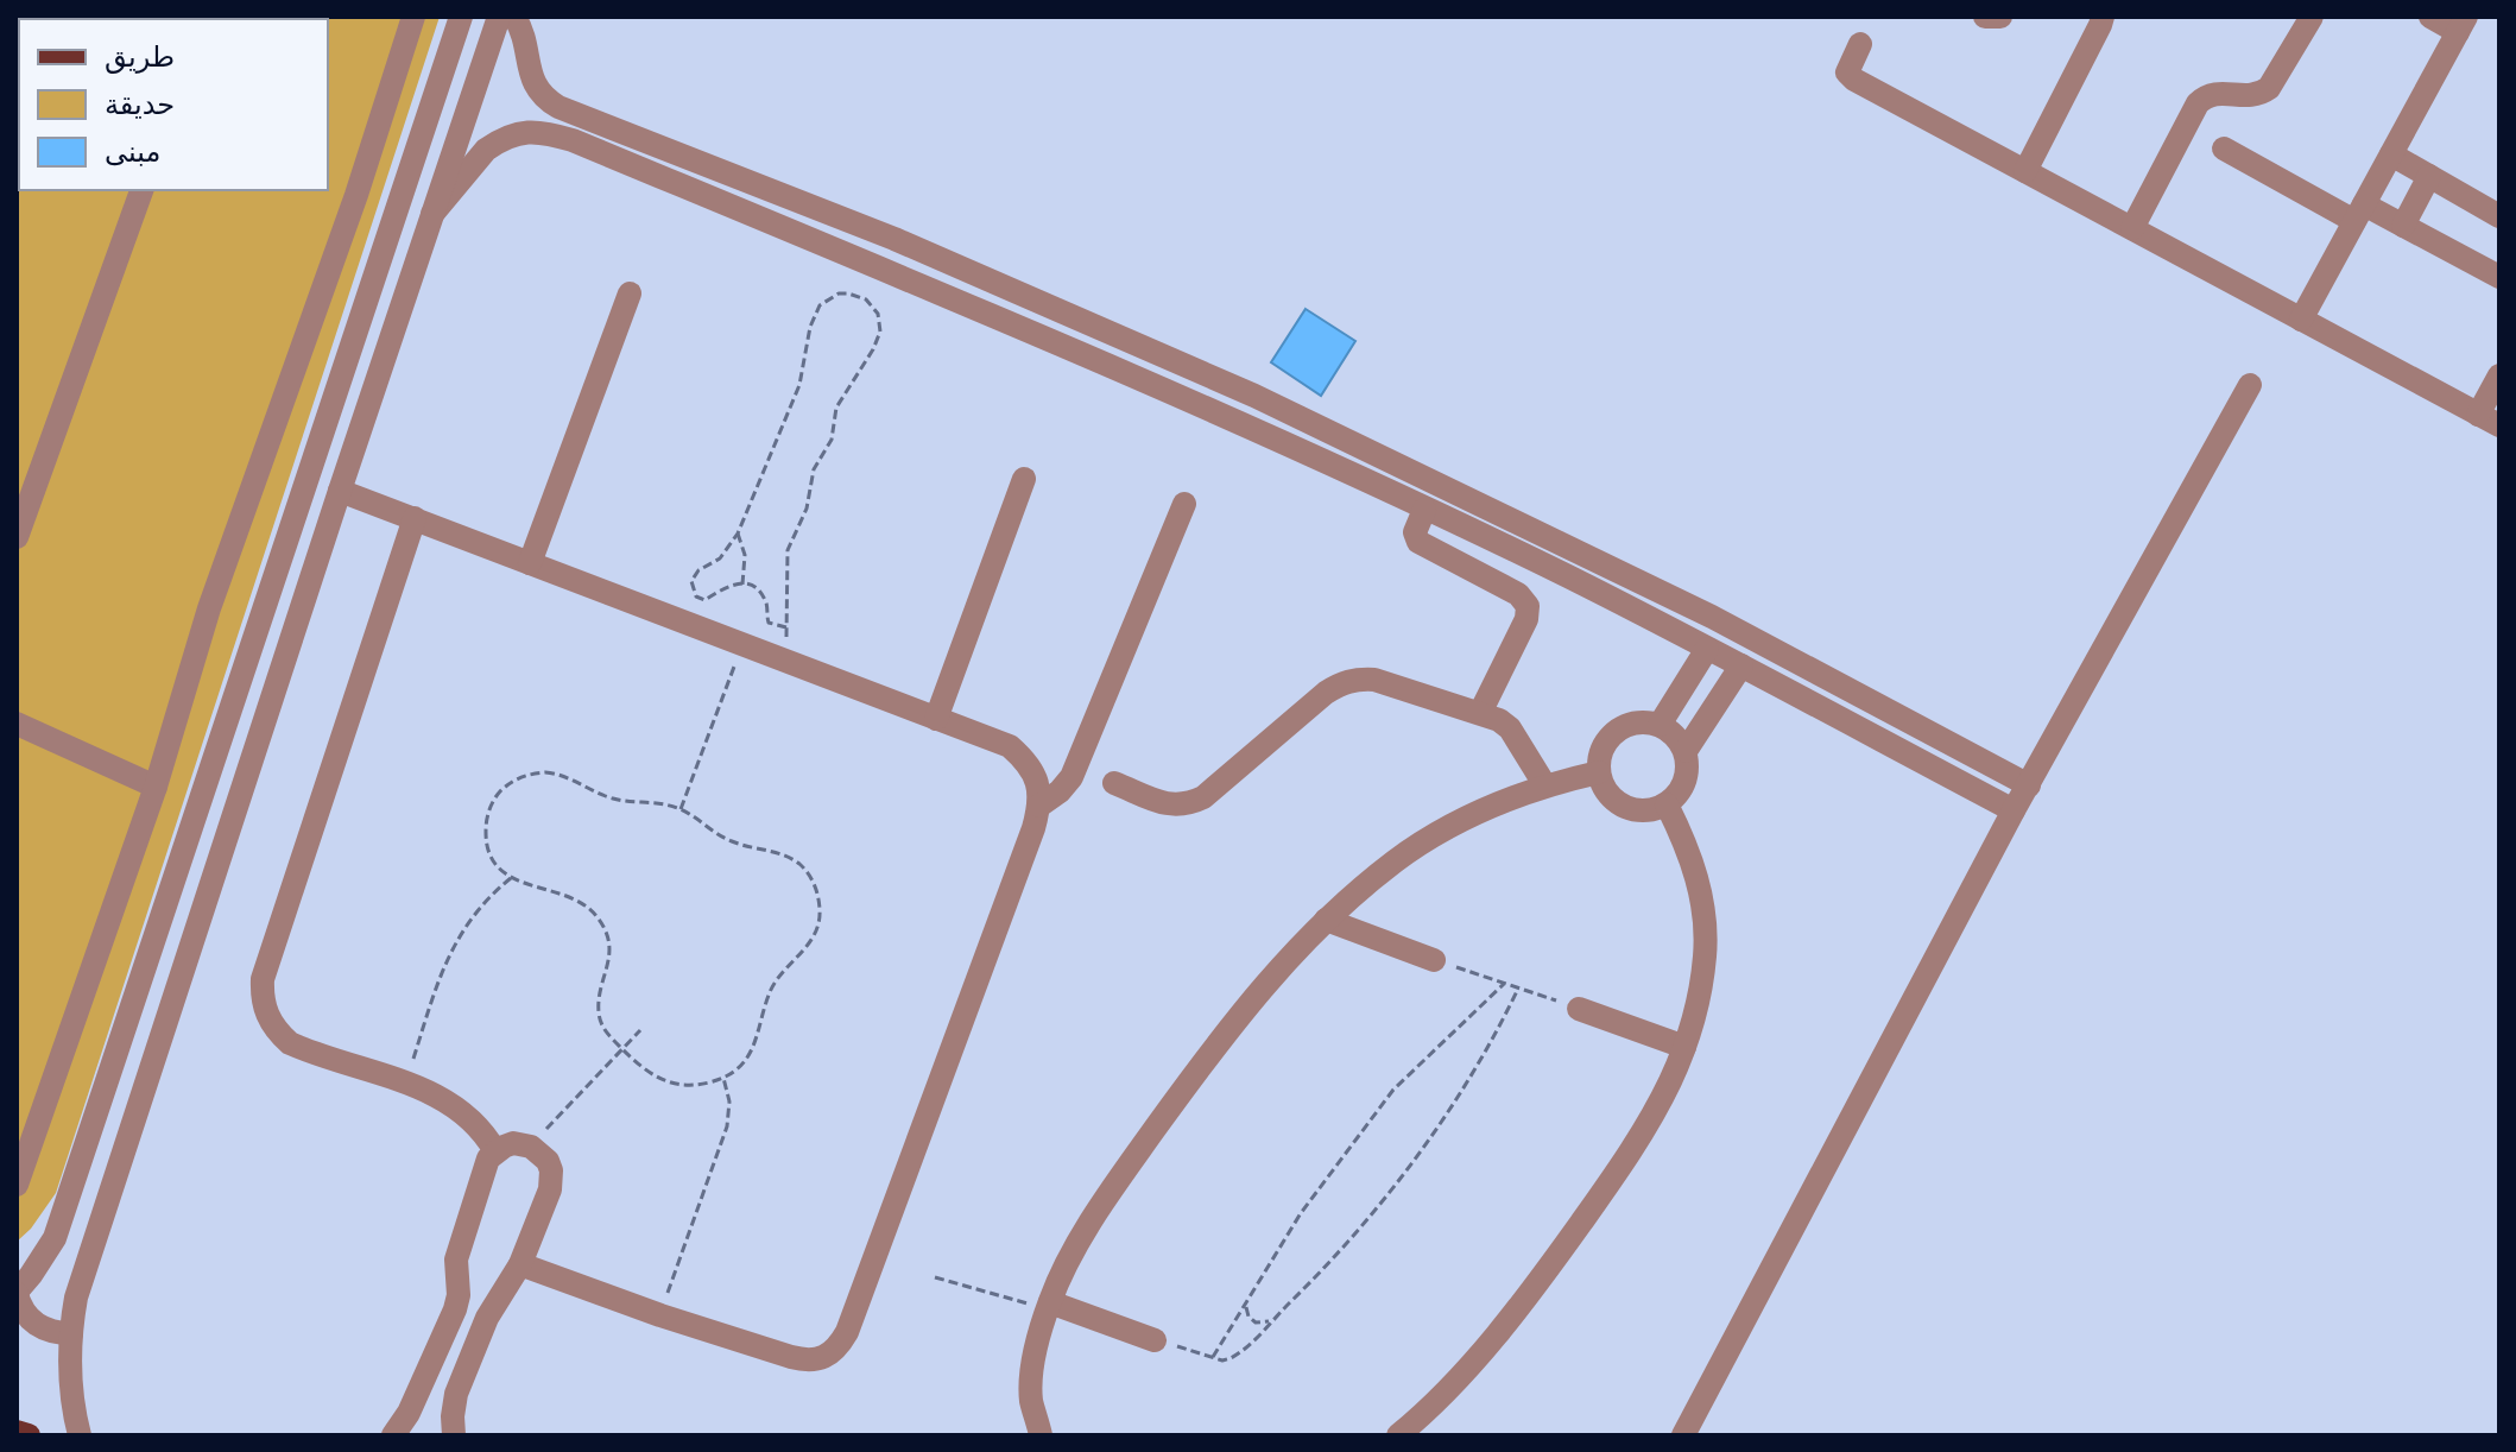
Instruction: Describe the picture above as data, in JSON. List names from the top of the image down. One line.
{"legend":["طريق","حديقة","مبنى"]}
